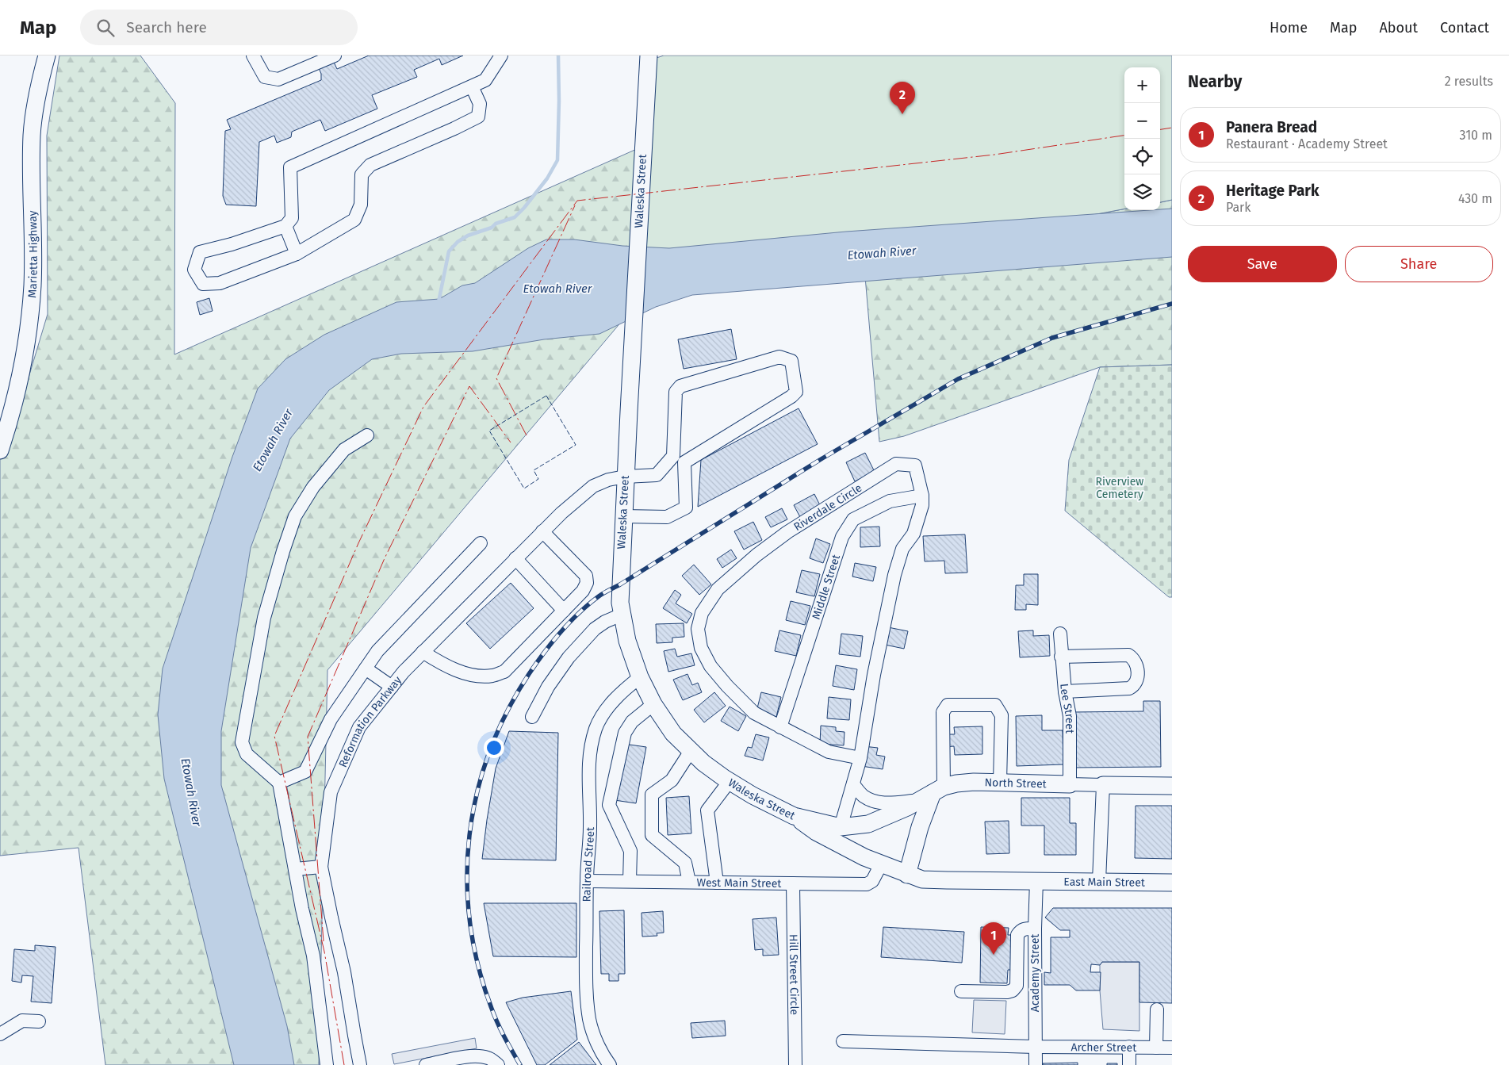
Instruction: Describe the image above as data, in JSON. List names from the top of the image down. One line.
{"streets":{"main road":["Waleska Street","Marietta Highway","North Street","East Main Street"],"street":["Riverdale Circle","Middle Street","Lee Street","Reformation Parkway","Railroad Street","West Main Street","Academy Street","Hill Street Circle","Archer Street"]},"crossings":[["Waleska Street","Reformation Parkway"],["Waleska Street","North Street"],["Waleska Street","Railroad Street"],["Riverdale Circle","Middle Street"],["Lee Street","North Street"],["Railroad Street","West Main Street"],["East Main Street","Academy Street"],["West Main Street","Hill Street Circle"],["Academy Street","Archer Street"]],"water":["Etowah River"],"parks":["Riverview Cemetery"],"page":{"header":"Map","search":"Search here","nav":["Home","Map","About","Contact"],"heading":["Nearby","2 results"],"map_buttons":["+","−"],"pins":["2","1"],"list":[{"mark":"1","name":"Panera Bread","note":"Restaurant · Academy Street","value":"310 m"},{"mark":"2","name":"Heritage Park","note":"Park","value":"430 m"}],"buttons":["Save","Share"]}}
